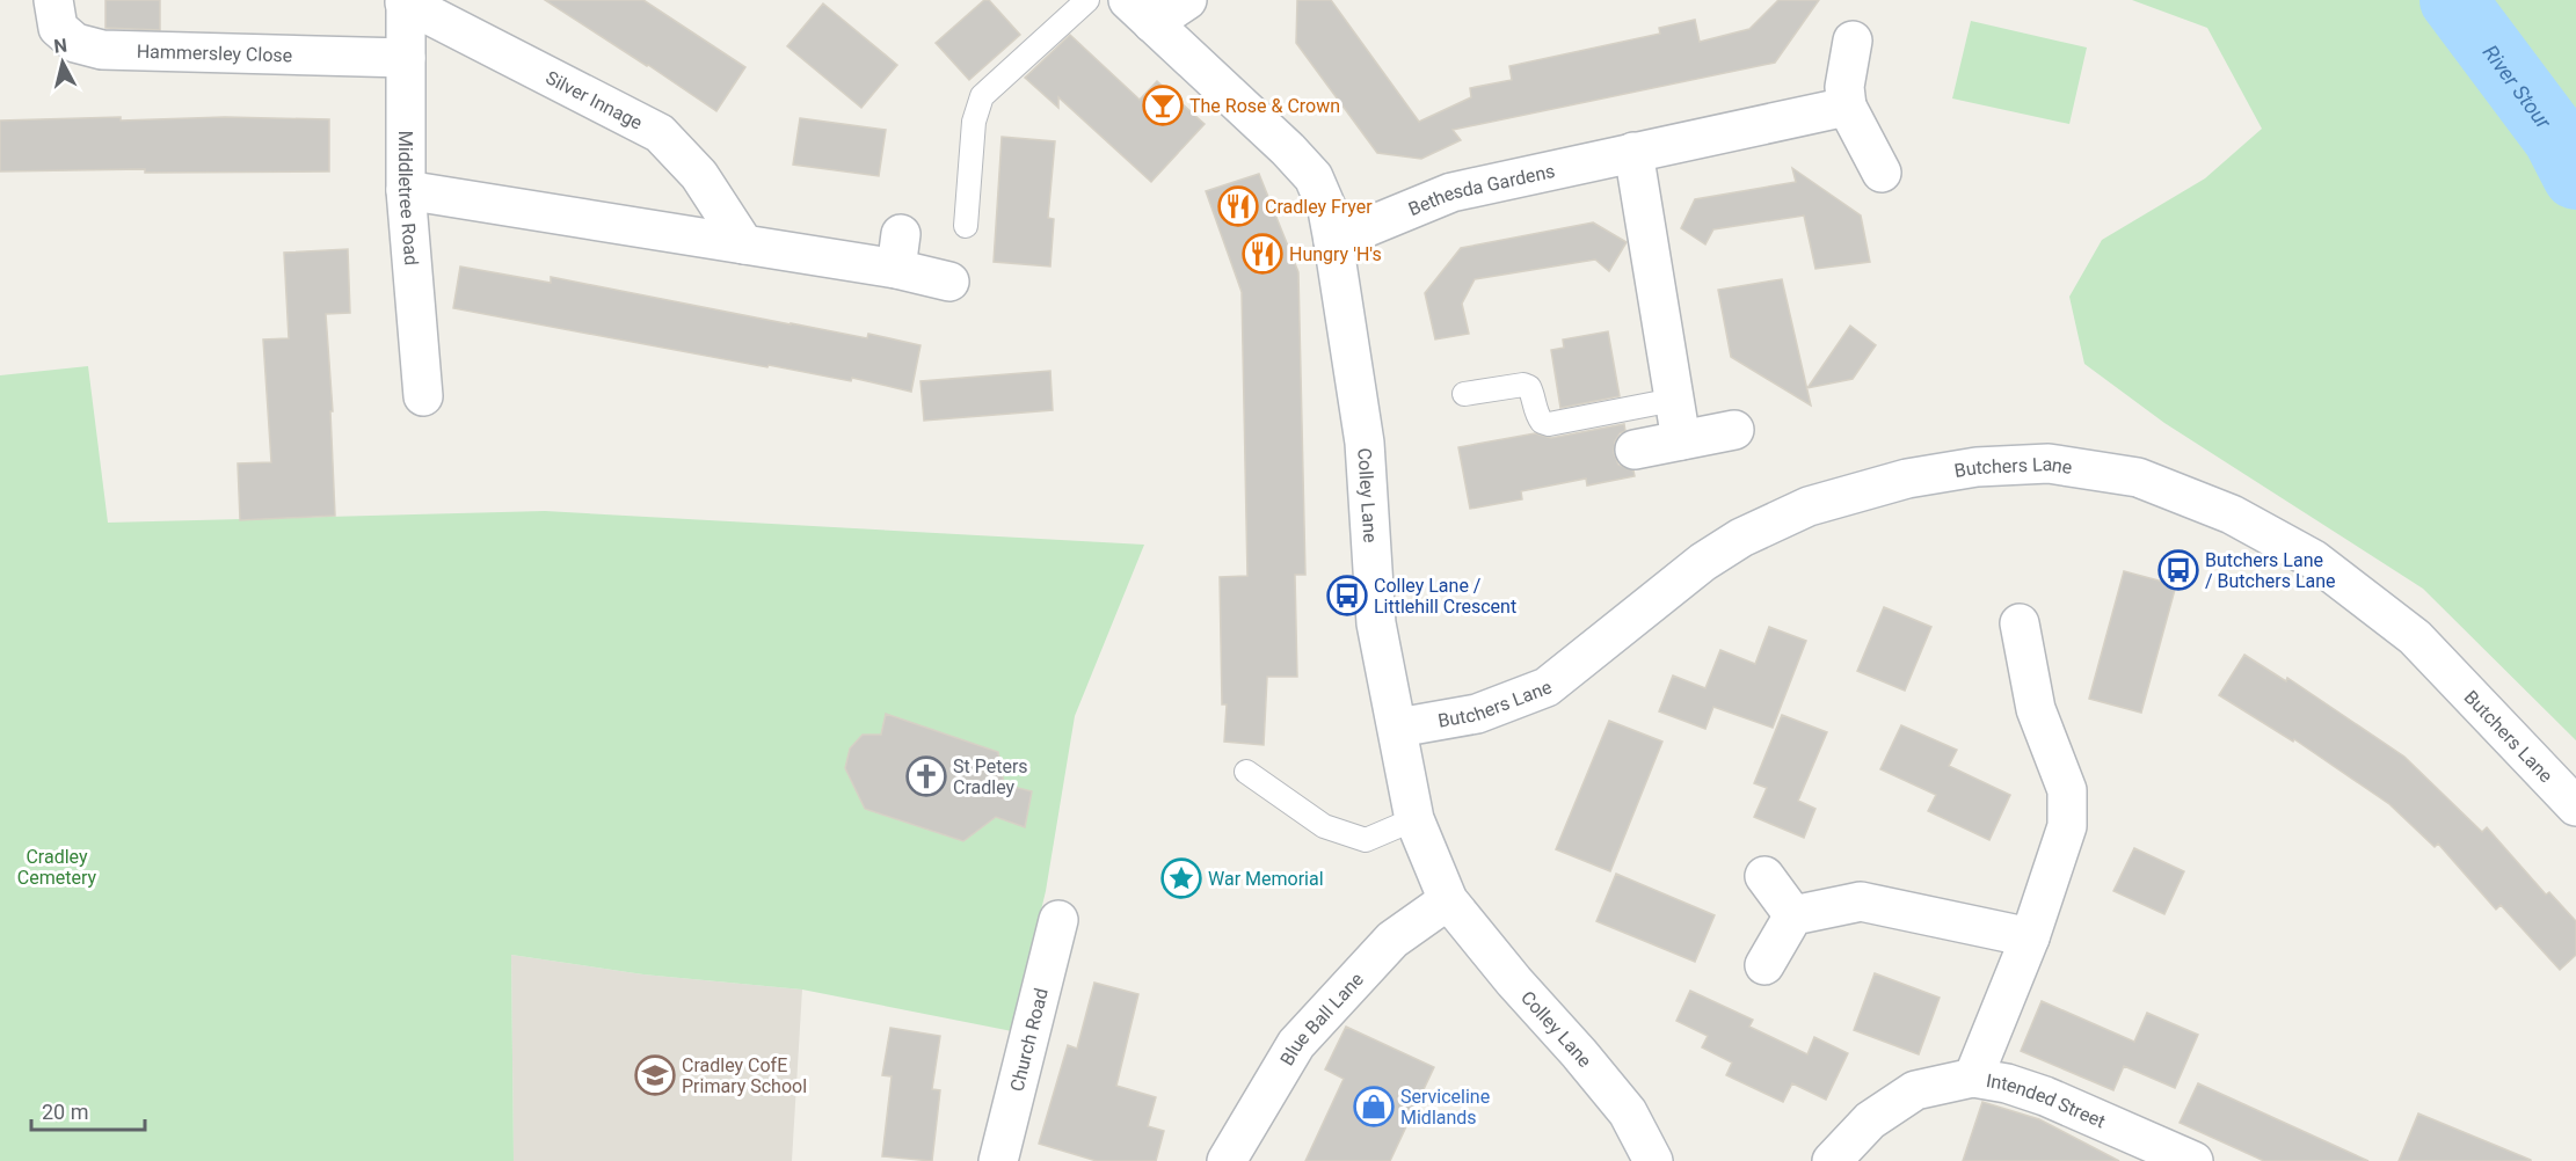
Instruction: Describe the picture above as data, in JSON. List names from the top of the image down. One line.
{"streets":{"street":["Hammersley Close","Silver Innage","Bethesda Gardens","Middletree Road","Butchers Lane","Colley Lane","Blue Ball Lane","Church Road","Intended Street"]},"crossings":[["Hammersley Close","Middletree Road"],["Silver Innage","Middletree Road"],["Bethesda Gardens","Colley Lane"],["Butchers Lane","Colley Lane"],["Colley Lane","Blue Ball Lane"]],"water":["River Stour"],"parks":["Cradley Cemetery"],"places":{"bar":["The Rose & Crown"],"restaurant":["Cradley Fryer","Hungry 'H's"],"bus stop":["Butchers Lane / Butchers Lane","Colley Lane / Littlehill Crescent"],"church":["St Peters Cradley"],"place":["War Memorial"],"school or university":["Cradley CofE Primary School"],"shop":["Serviceline Midlands"]},"scale_bar":"20 m","north":"top"}
